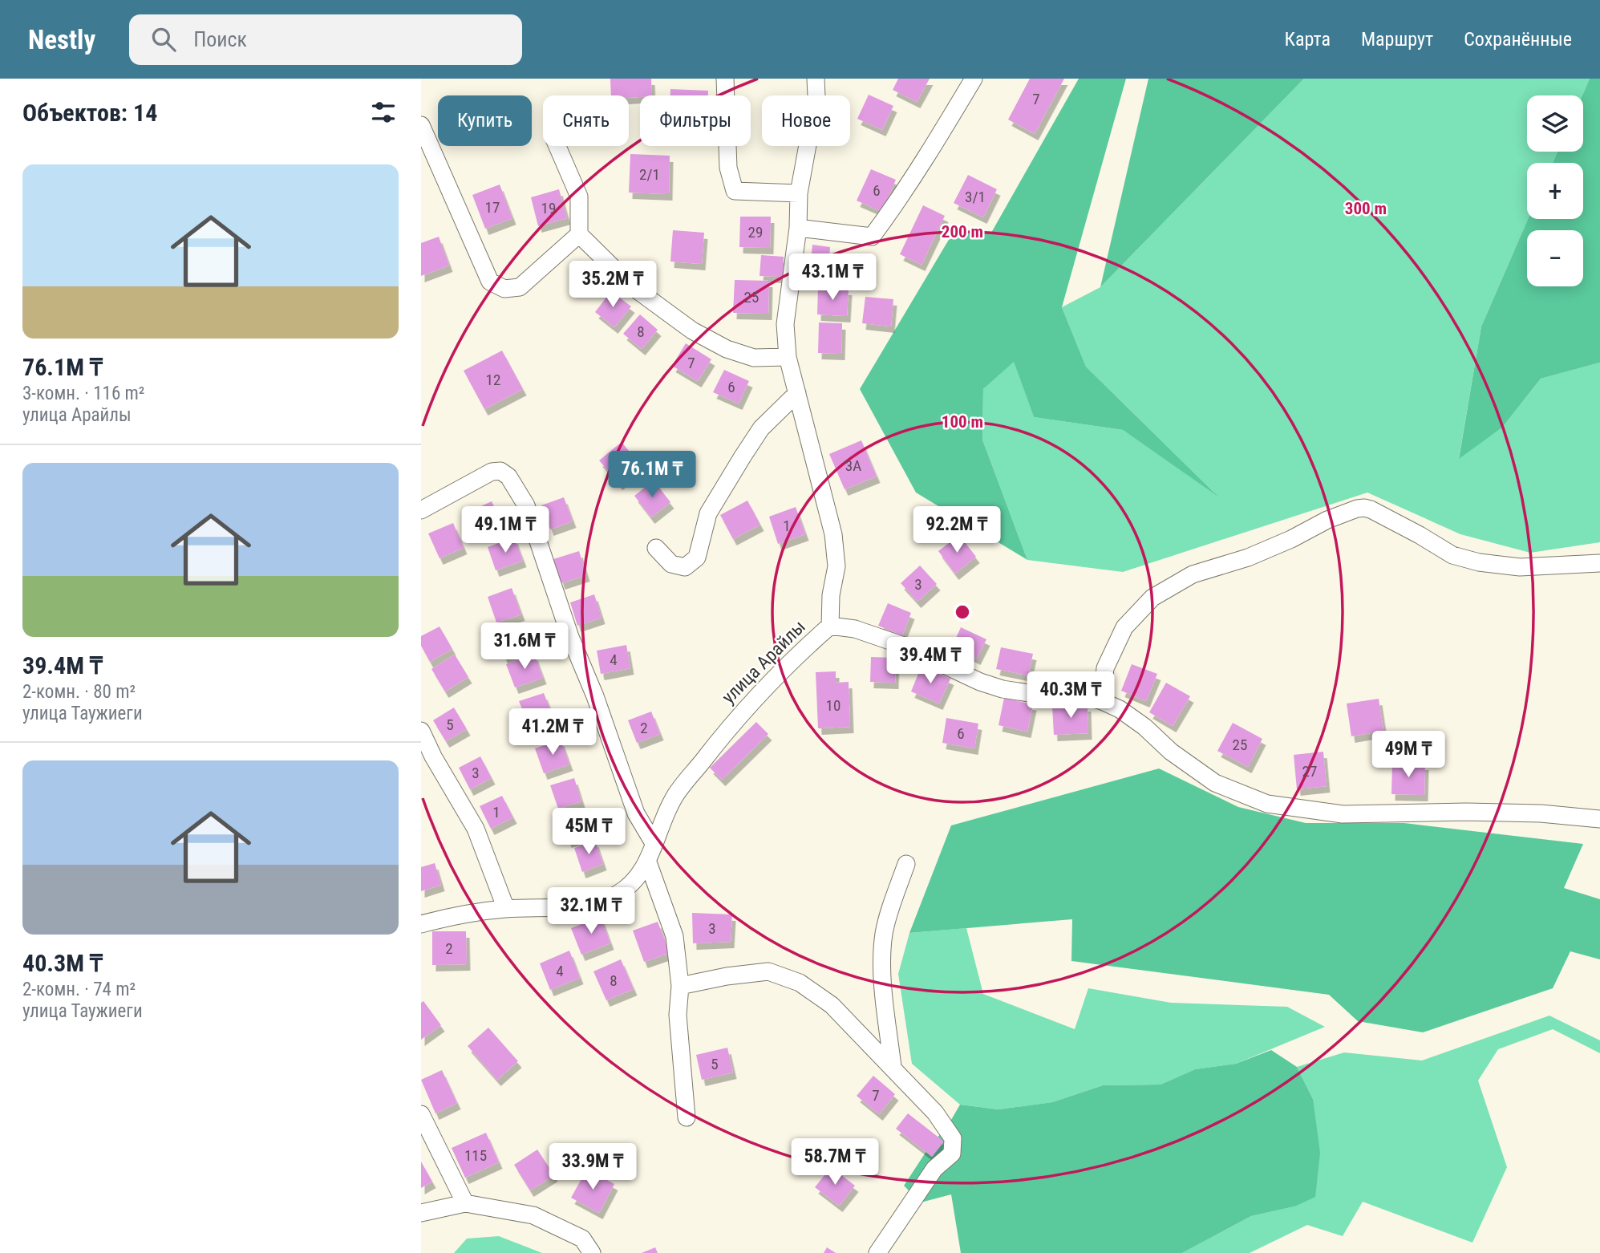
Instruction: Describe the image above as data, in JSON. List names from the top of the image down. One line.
{"streets":{"street":["улица Арайлы"]},"house_numbers":["7","2/1","6","3/1","17","19","29","25","8","7","12","6","3А","1","3","4","10","5","2","6","25","27","3","1","3","2","4","8","5","7","115"],"page":{"header":"Nestly","search":"Поиск","nav":["Карта","Маршрут","Сохранённые"],"heading":"Объектов: 14","map_buttons":["+","−"],"chip":["Купить","Снять","Фильтры","Новое"],"list":[{"name":"76.1M ₸","note":"3-комн. · 116 m² · улица Арайлы"},{"name":"39.4M ₸","note":"2-комн. · 80 m² · улица Таужиеги"},{"name":"40.3M ₸","note":"2-комн. · 74 m² · улица Таужиеги"}],"price":["43.1M ₸","35.2M ₸","76.1M ₸","49.1M ₸","92.2M ₸","31.6M ₸","39.4M ₸","40.3M ₸","41.2M ₸","49M ₸","45M ₸","32.1M ₸","58.7M ₸","33.9M ₸"]},"rings":["300 m","200 m","100 m"]}
